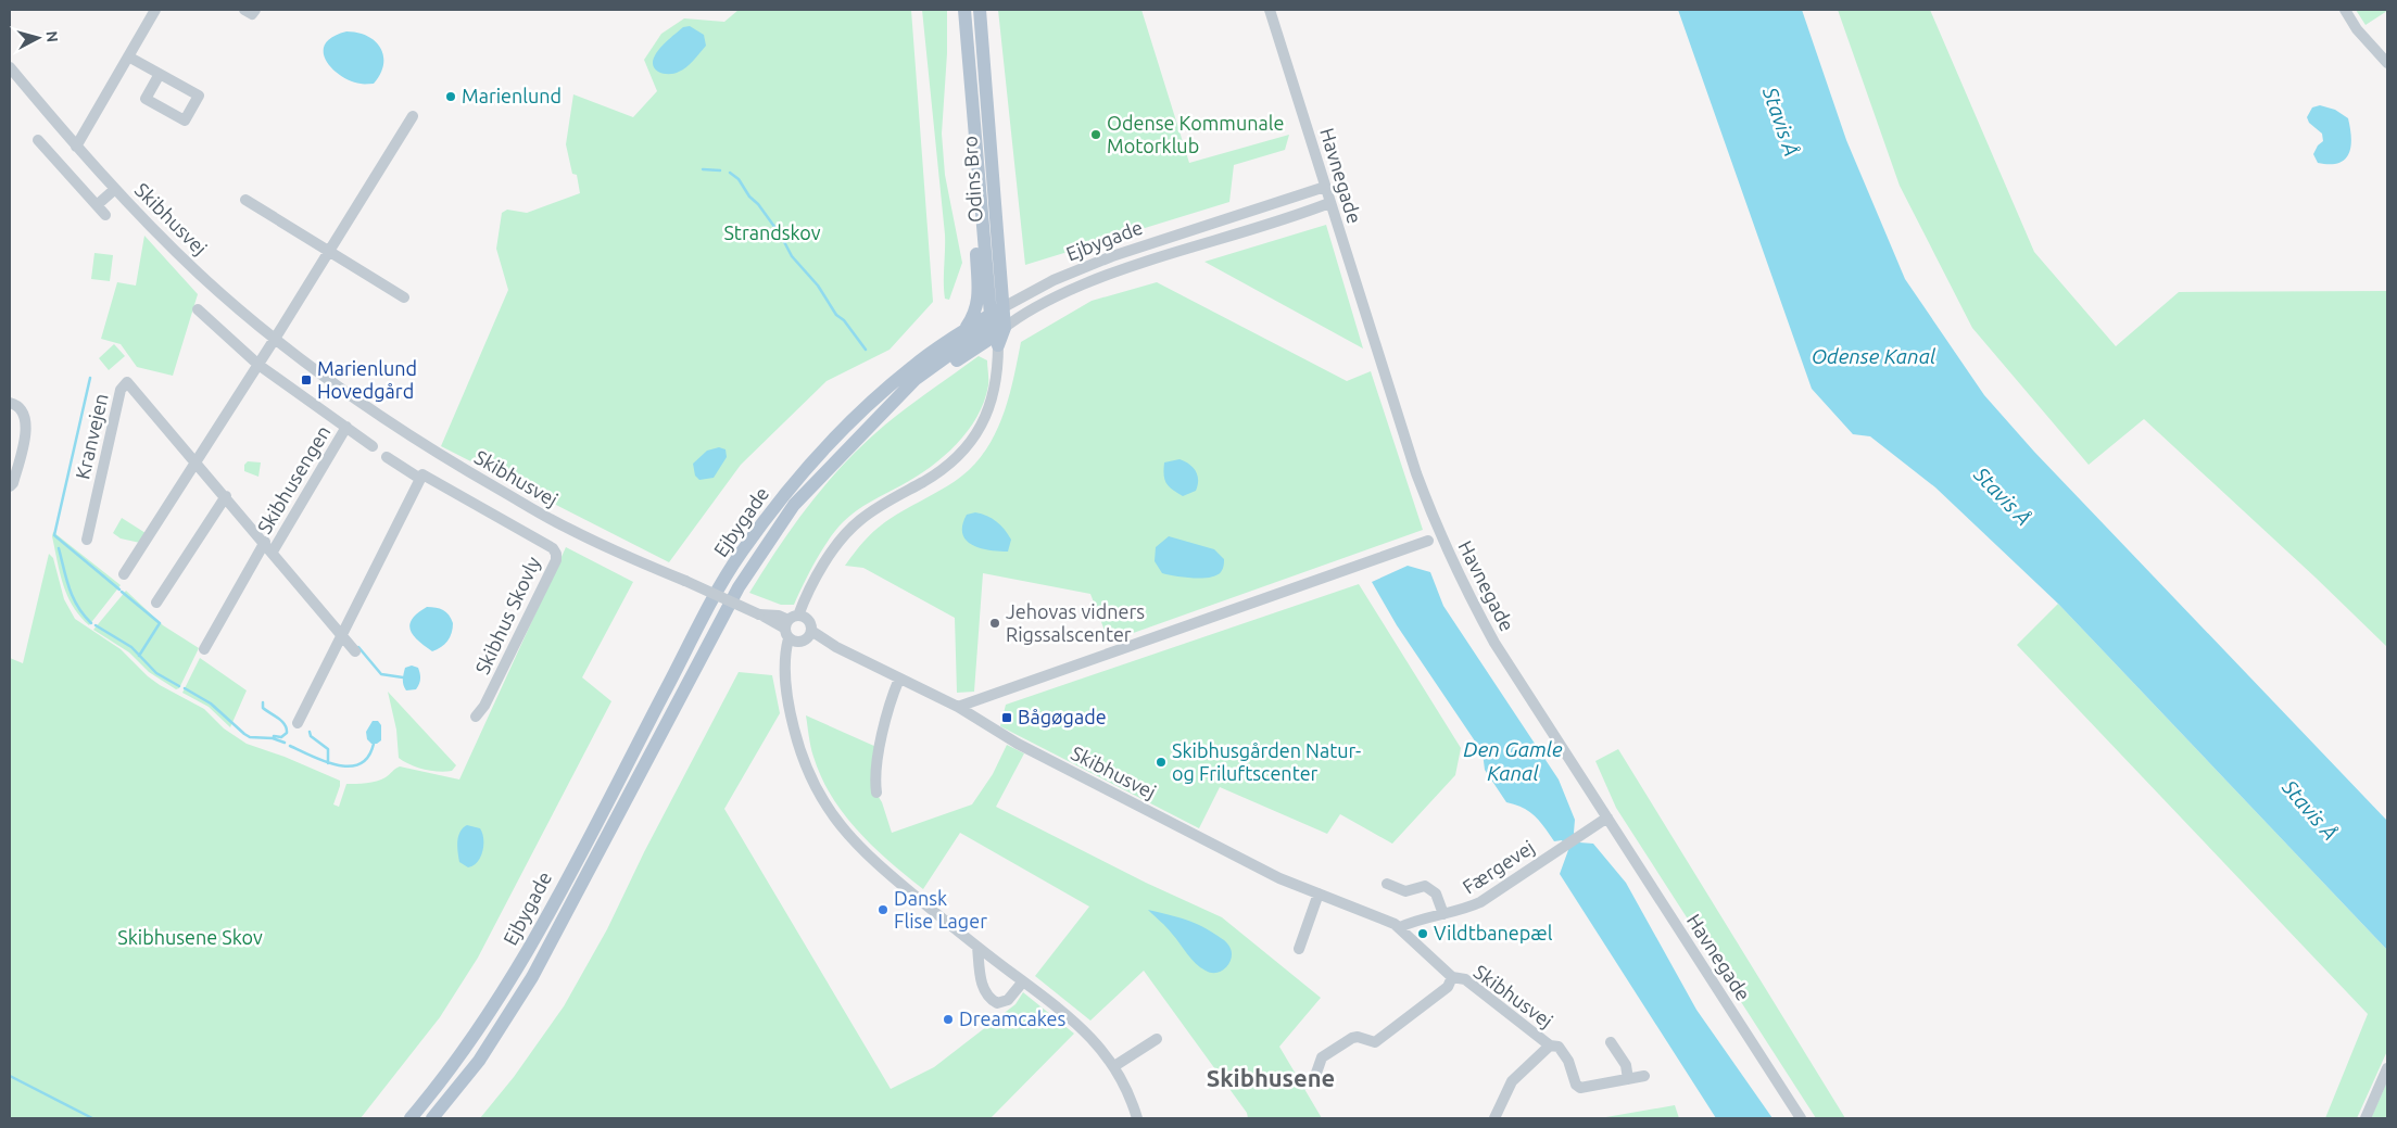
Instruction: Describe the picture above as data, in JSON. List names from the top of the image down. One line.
{"streets":{"main road":["Odins Bro","Ejbygade"],"street":["Havnegade","Skibhusvej","Kranvejen","Skibhusengen","Skibhus Skovly","Færgevej"]},"crossings":[["Havnegade","Ejbygade"],["Havnegade","Færgevej"],["Odins Bro","Skibhusvej"],["Odins Bro","Ejbygade"],["Skibhusvej","Færgevej"],["Kranvejen","Skibhusengen"]],"districts":["Skibhusene"],"water":["Stavis Å","Odense Kanal","Den Gamle Kanal"],"parks":["Strandskov","Skibhusene Skov"],"places":{"other":["Marienlund","Odense Kommunale Motorklub","Jehovas vidners Rigssalscenter","Skibhusgården Natur- og Friluftscenter","Dansk Flise Lager","Vildtbanepæl","Dreamcakes"],"transit":["Marienlund Hovedgård","Bågøgade"]},"north":"right"}
